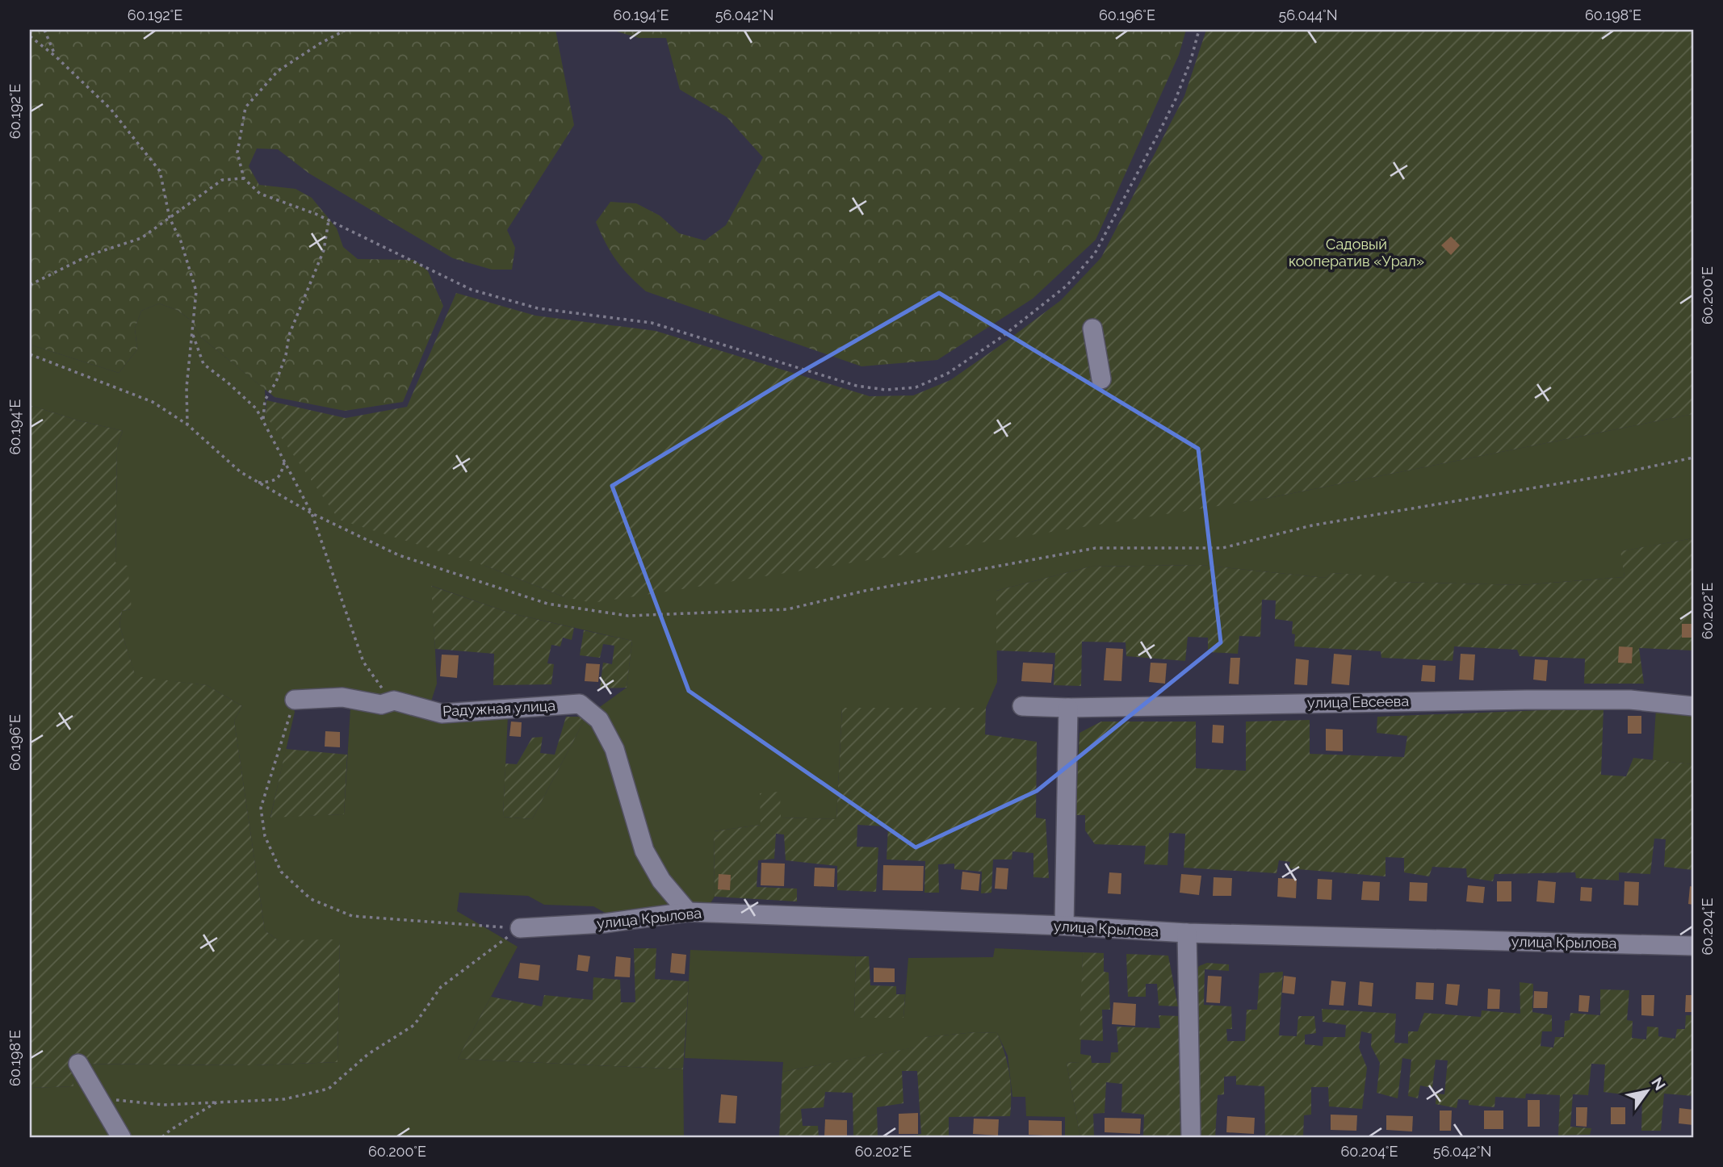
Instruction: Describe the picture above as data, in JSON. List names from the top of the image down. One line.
{"streets":{"street":["улица Евсеева","Радужная улица","улица Крылова"]},"crossings":[["Радужная улица","улица Крылова"]],"parks":["Садовый кооператив «Урал»"],"north":"top right","coordinates":["60.192°E","60.194°E","56.042°N","60.196°E","56.044°N","60.198°E","60.200°E","60.202°E","60.204°E"]}
